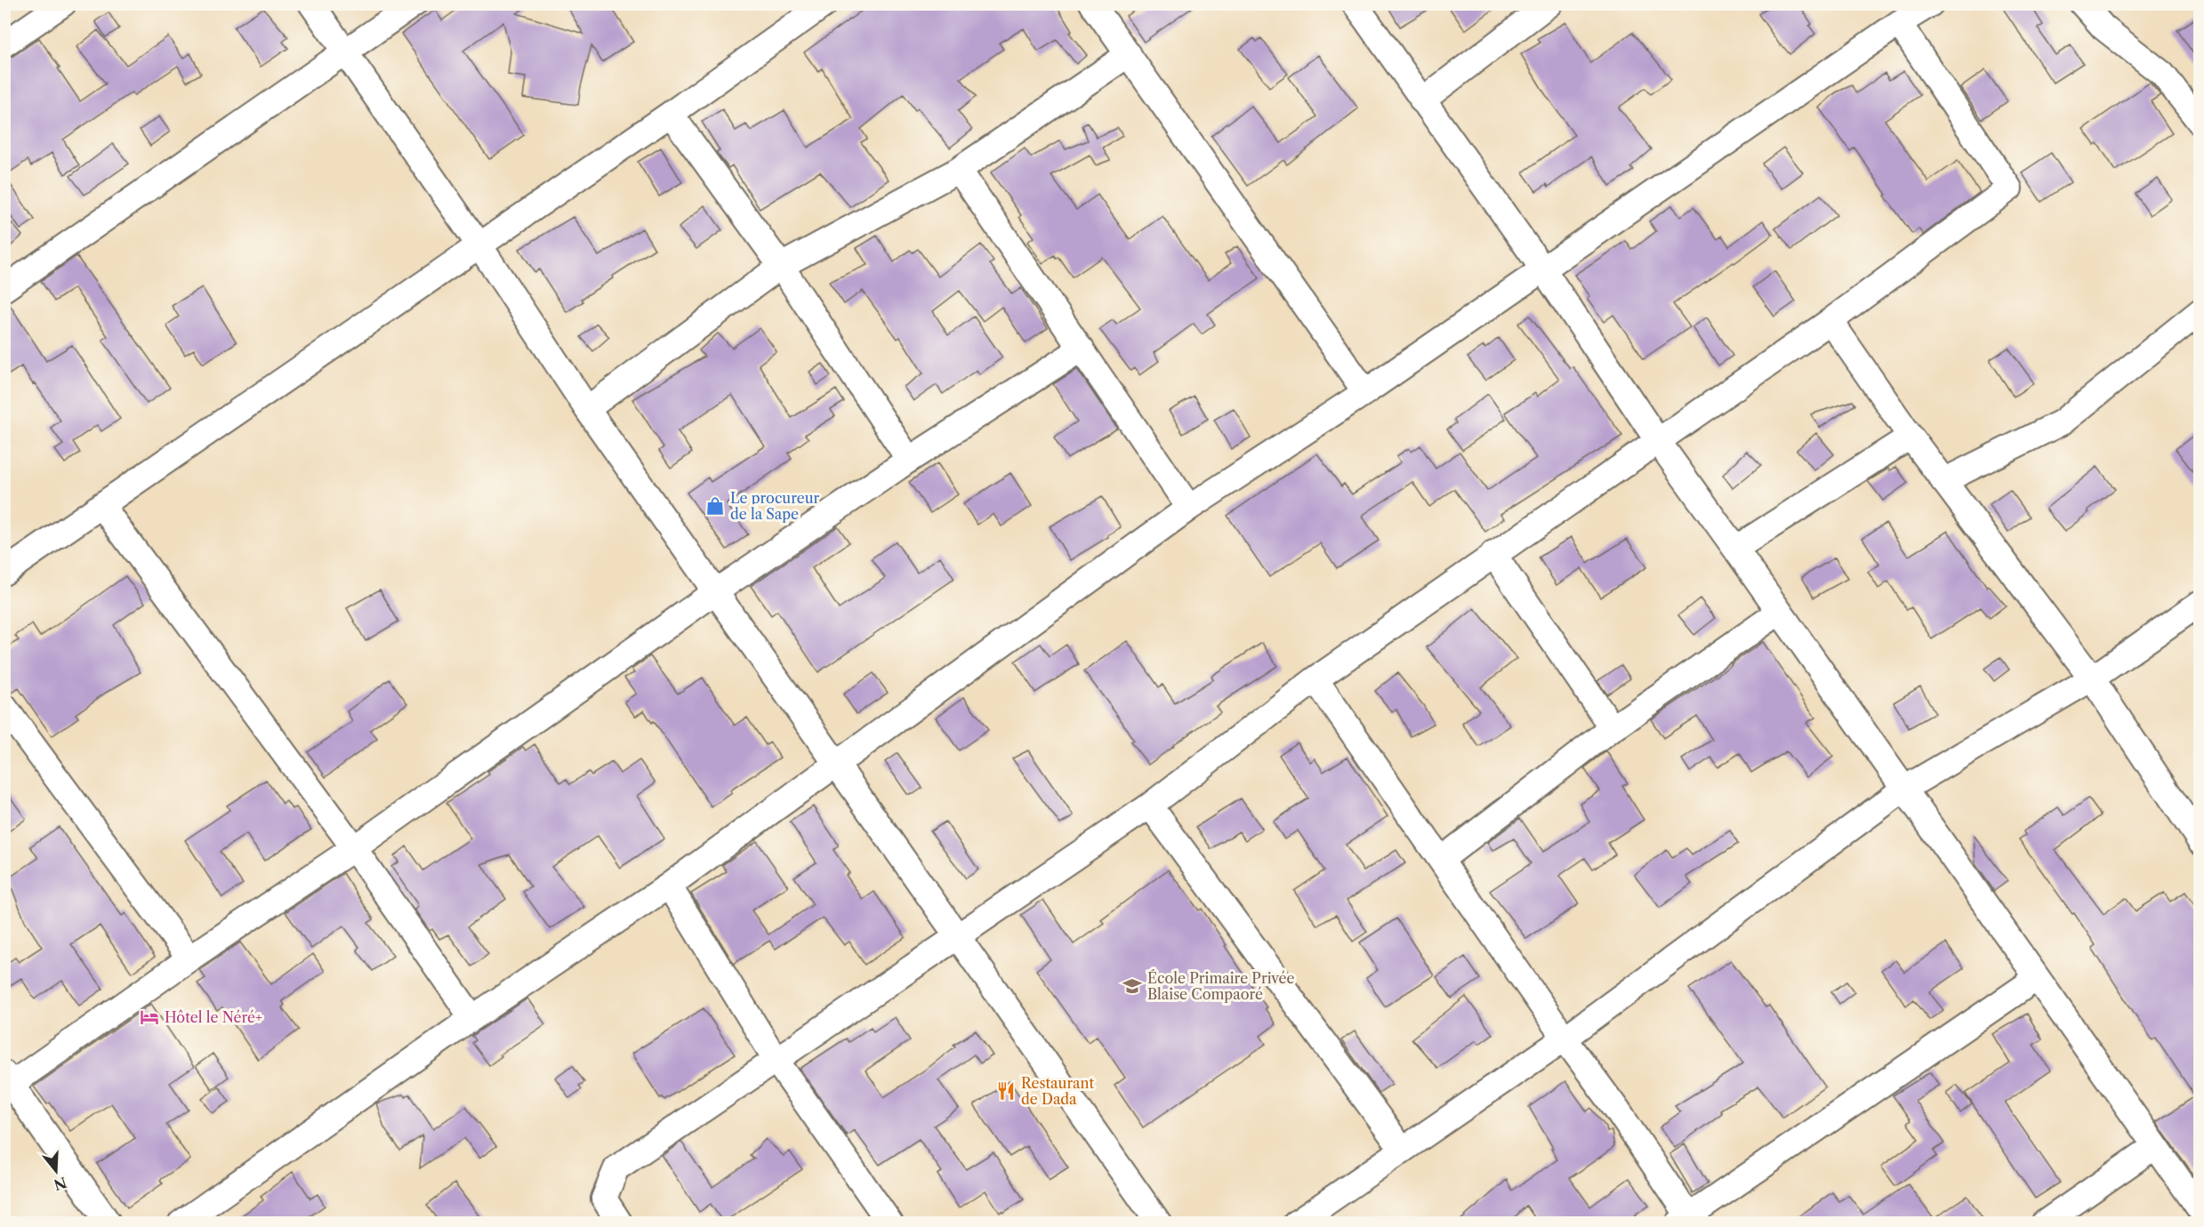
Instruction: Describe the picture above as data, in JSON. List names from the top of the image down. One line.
{"places":{"shop":["Le procureur de la Sape"],"school or university":["École Primaire Privée Blaise Compaoré"],"hotel":["Hôtel le Néré+"],"restaurant":["Restaurant de Dada"]},"north":"bottom"}
